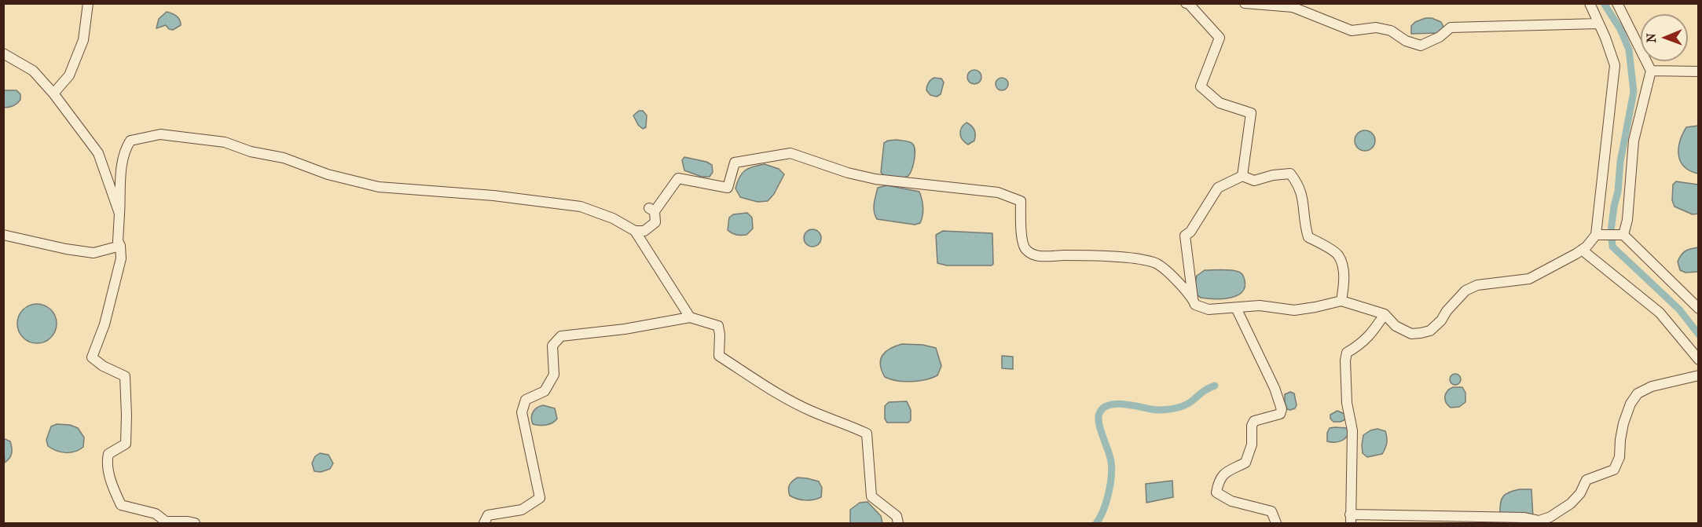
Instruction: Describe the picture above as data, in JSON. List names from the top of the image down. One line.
{"north":"left"}
